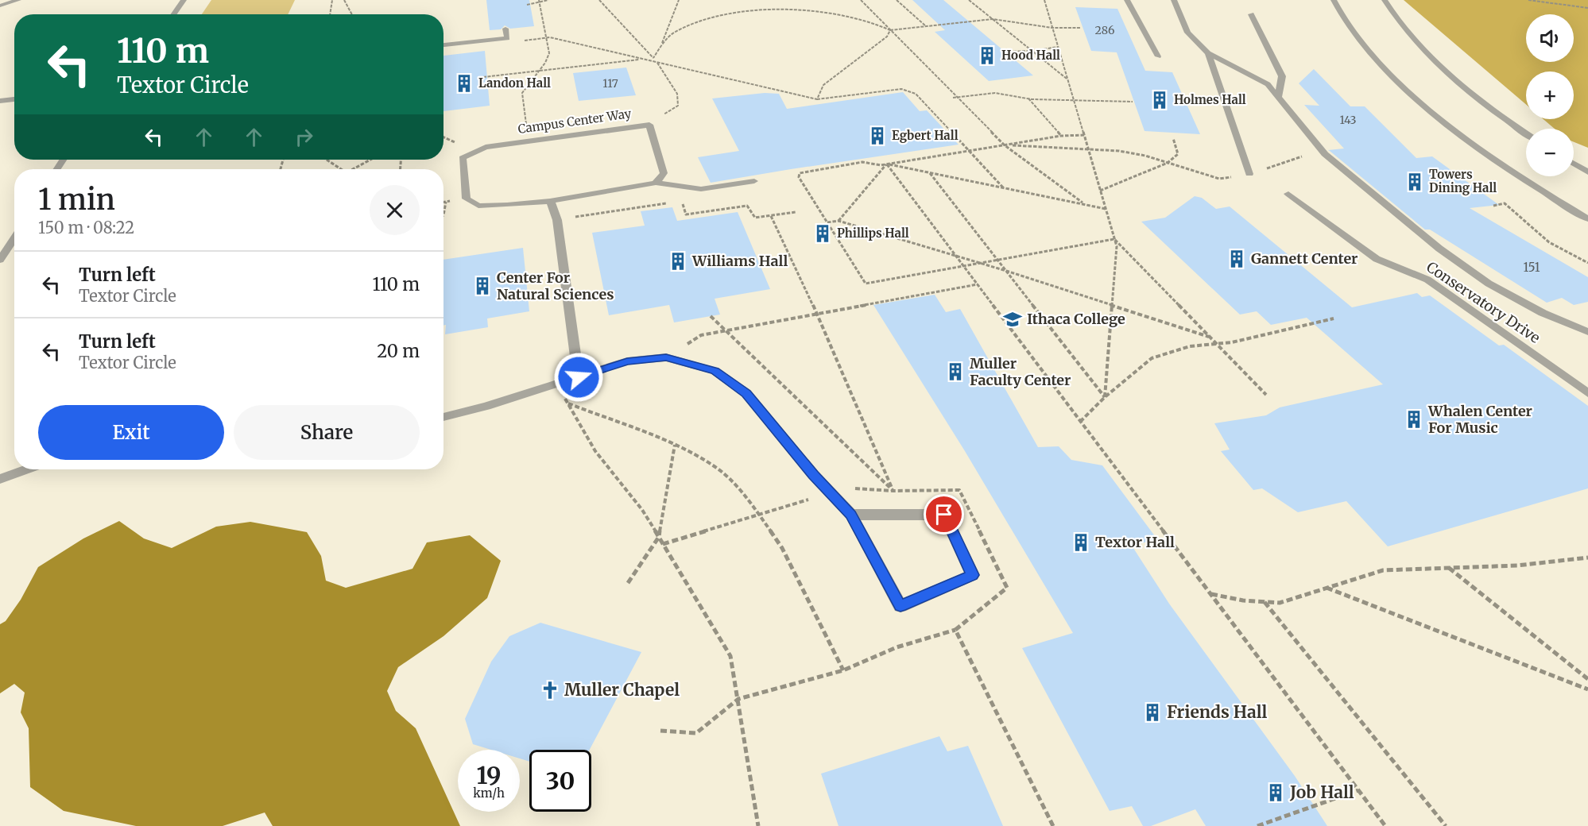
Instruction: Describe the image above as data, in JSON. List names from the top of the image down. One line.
{"streets":{"street":["Campus Center Way","Conservatory Drive"]},"places":{"building":["Hood Hall","Landon Hall","Holmes Hall","Egbert Hall","Towers Dining Hall","Phillips Hall","Gannett Center","Williams Hall","Center For Natural Sciences","Muller Faculty Center","Whalen Center For Music","Textor Hall","Friends Hall","Job Hall"],"school or university":["Ithaca College"],"church":["Muller Chapel"]},"house_numbers":["286","117","143","151"],"page":{"map_buttons":["+","−"],"turn":["110 m","Textor Circle"],"heading":["1 min","150 m · 08:22"],"list":[{"name":"Turn left","note":"Textor Circle","value":"110 m"},{"name":"Turn left","note":"Textor Circle","value":"20 m"}],"buttons":["Exit","Share"],"speed":"19 km/h","limit":"30"}}
